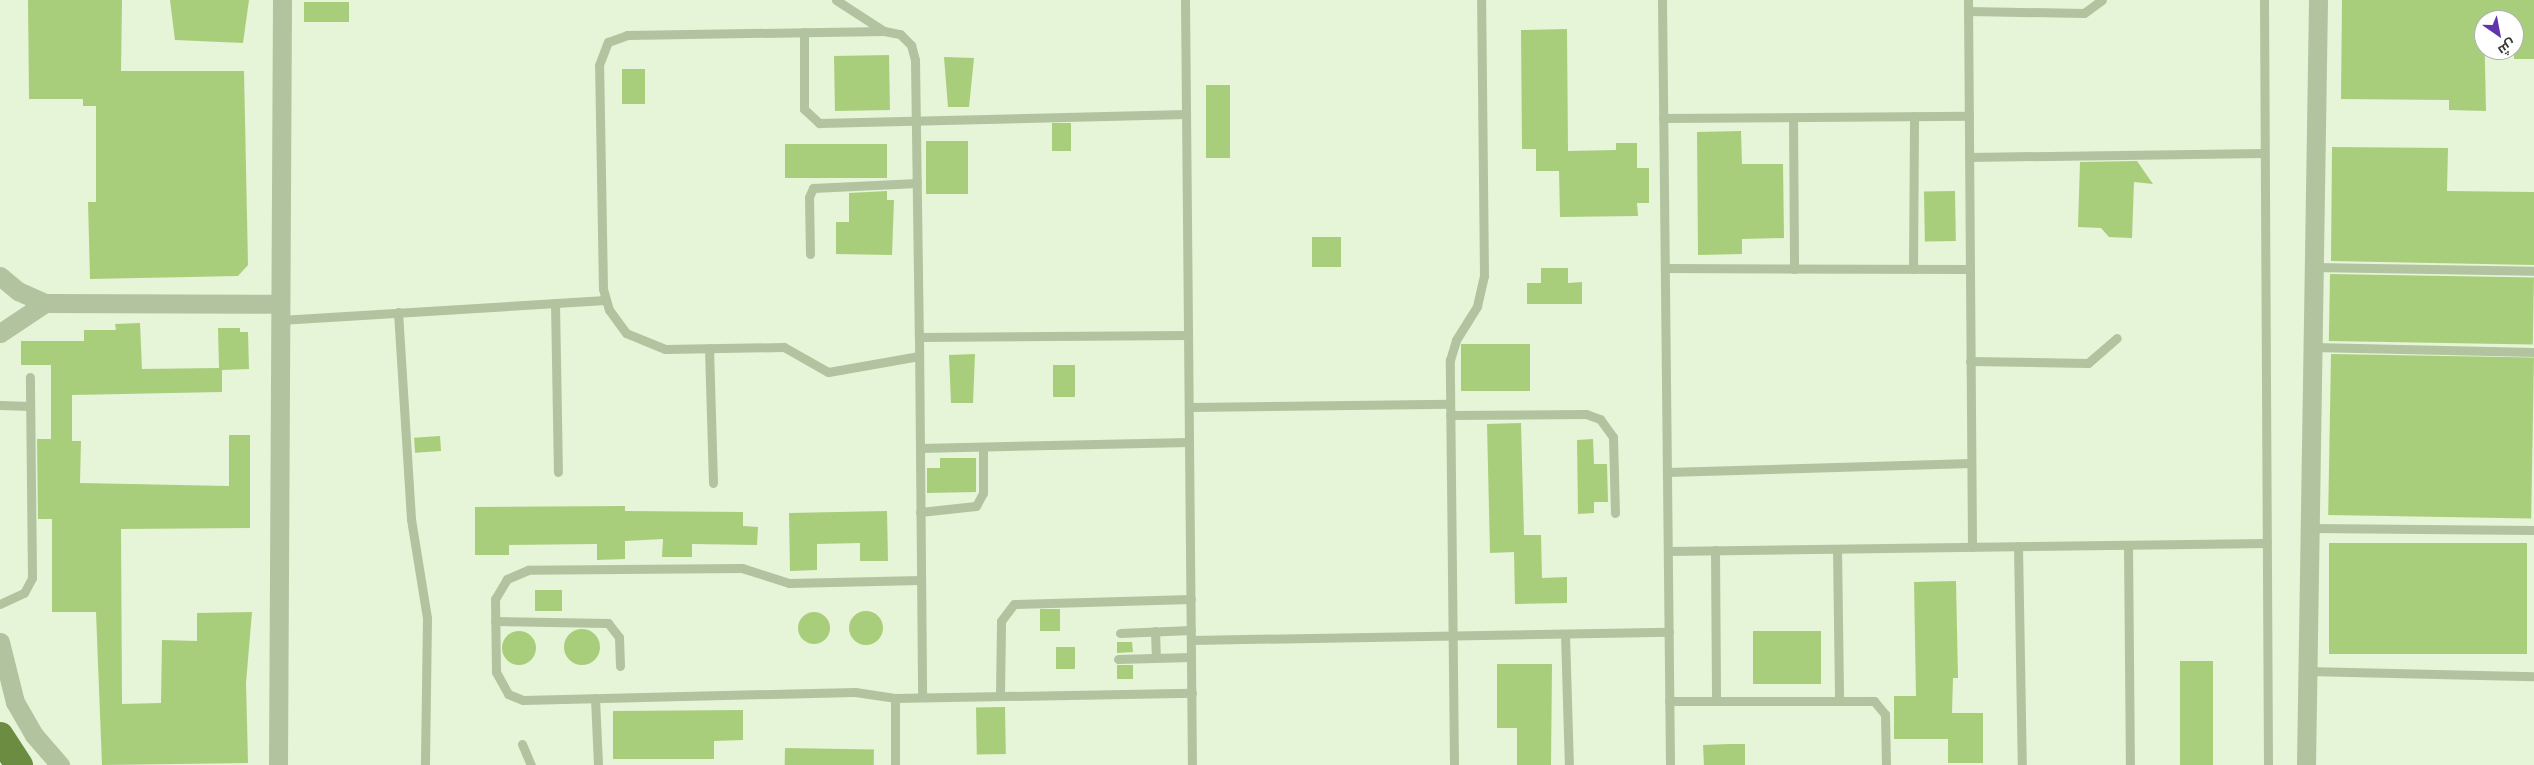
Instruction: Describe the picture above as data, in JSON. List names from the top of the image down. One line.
{"north":"bottom right"}
